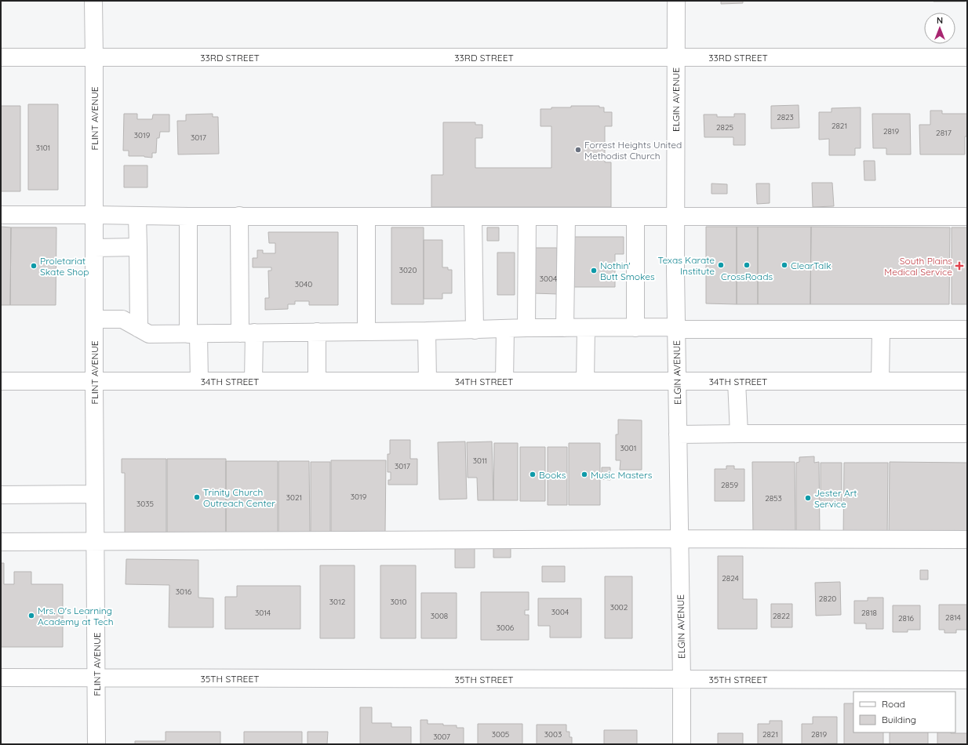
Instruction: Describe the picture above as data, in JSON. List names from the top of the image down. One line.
{"streets":{"street":["33RD STREET","ELGIN AVENUE","FLINT AVENUE","34TH STREET","35TH STREET"]},"crossings":[["33RD STREET","ELGIN AVENUE"],["33RD STREET","FLINT AVENUE"],["ELGIN AVENUE","34TH STREET"],["ELGIN AVENUE","35TH STREET"],["FLINT AVENUE","34TH STREET"],["FLINT AVENUE","35TH STREET"]],"places":{"other":["Forrest Heights United Methodist Church","Texas Karate Institute","CrossRoads","ClearTalk","Proletariat Skate Shop","Nothin' Butt Smokes","Books","Music Masters","Trinity Church Outreach Center","Jester Art Service","Mrs. O's Learning Academy at Tech"],"health":["South Plains Medical Service"]},"house_numbers":["2823","2821","2825","2819","2817","3019","3017","3101","3020","3004","3040","3001","3011","3017","2859","3019","3021","2853","3035","2824","3016","2820","3012","3010","3002","3004","3014","2818","3008","2822","2814","2816","3006","3005","3003","2821","2819","3007"],"legend":["Road","Building"],"north":"top"}
